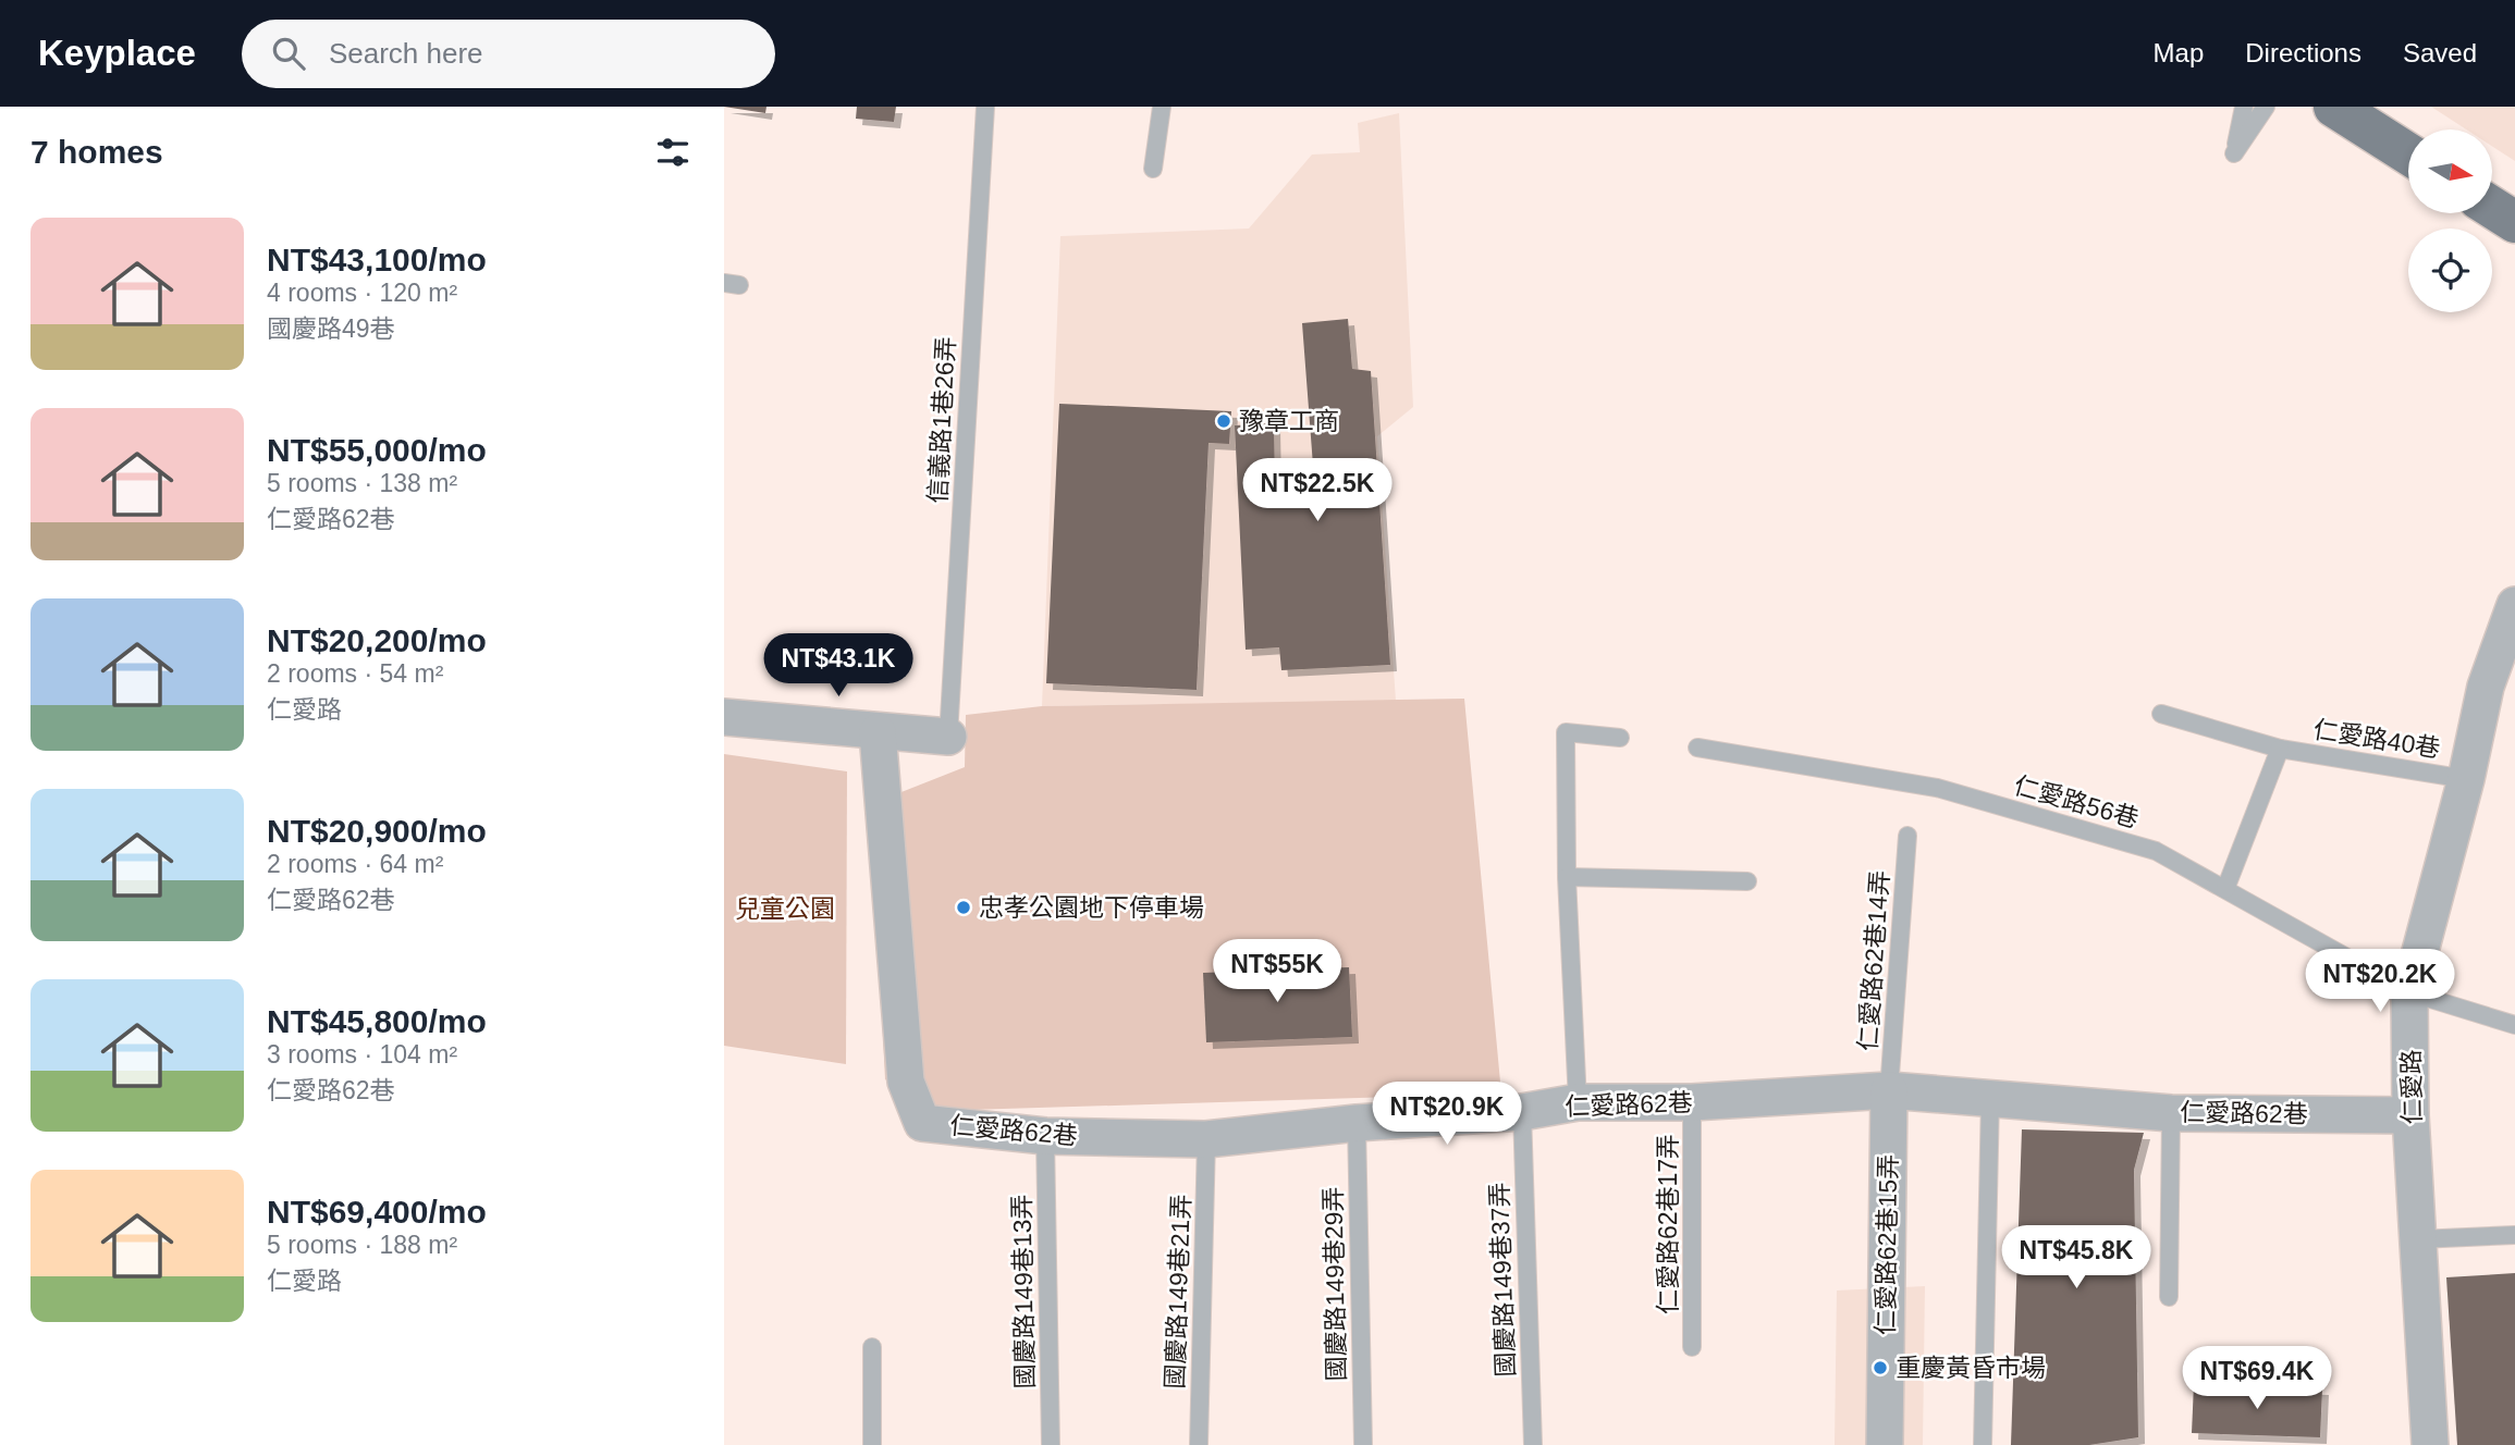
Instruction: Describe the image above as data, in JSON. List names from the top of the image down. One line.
{"streets":{"street":["仁愛路","仁愛路62巷","仁愛路62巷15弄"],"lane":["信義路1巷26弄","仁愛路40巷","仁愛路56巷","仁愛路62巷14弄","仁愛路62巷17弄","國慶路149巷37弄","國慶路149巷29弄","國慶路149巷13弄","國慶路149巷21弄"]},"crossings":[["仁愛路40巷","仁愛路56巷"],["仁愛路40巷","仁愛路"],["仁愛路56巷","仁愛路"],["仁愛路62巷14弄","仁愛路62巷"],["仁愛路62巷14弄","仁愛路62巷15弄"],["仁愛路","仁愛路62巷"],["仁愛路62巷","仁愛路62巷17弄"],["仁愛路62巷","仁愛路62巷15弄"],["仁愛路62巷","國慶路149巷37弄"],["仁愛路62巷","國慶路149巷29弄"],["仁愛路62巷","國慶路149巷13弄"],["仁愛路62巷","國慶路149巷21弄"]],"parks":["兒童公園"],"places":["豫章工商","忠孝公園地下停車場","重慶黃昏市場"],"north":"right","page":{"header":"Keyplace","search":"Search here","nav":["Map","Directions","Saved"],"heading":"7 homes","list":[{"name":"NT$43,100/mo","note":"4 rooms · 120 m² · 國慶路49巷"},{"name":"NT$55,000/mo","note":"5 rooms · 138 m² · 仁愛路62巷"},{"name":"NT$20,200/mo","note":"2 rooms · 54 m² · 仁愛路"},{"name":"NT$20,900/mo","note":"2 rooms · 64 m² · 仁愛路62巷"},{"name":"NT$45,800/mo","note":"3 rooms · 104 m² · 仁愛路62巷"},{"name":"NT$69,400/mo","note":"5 rooms · 188 m² · 仁愛路"}],"price":["NT$22.5K","NT$43.1K","NT$55K","NT$20.2K","NT$20.9K","NT$45.8K","NT$69.4K"]}}
